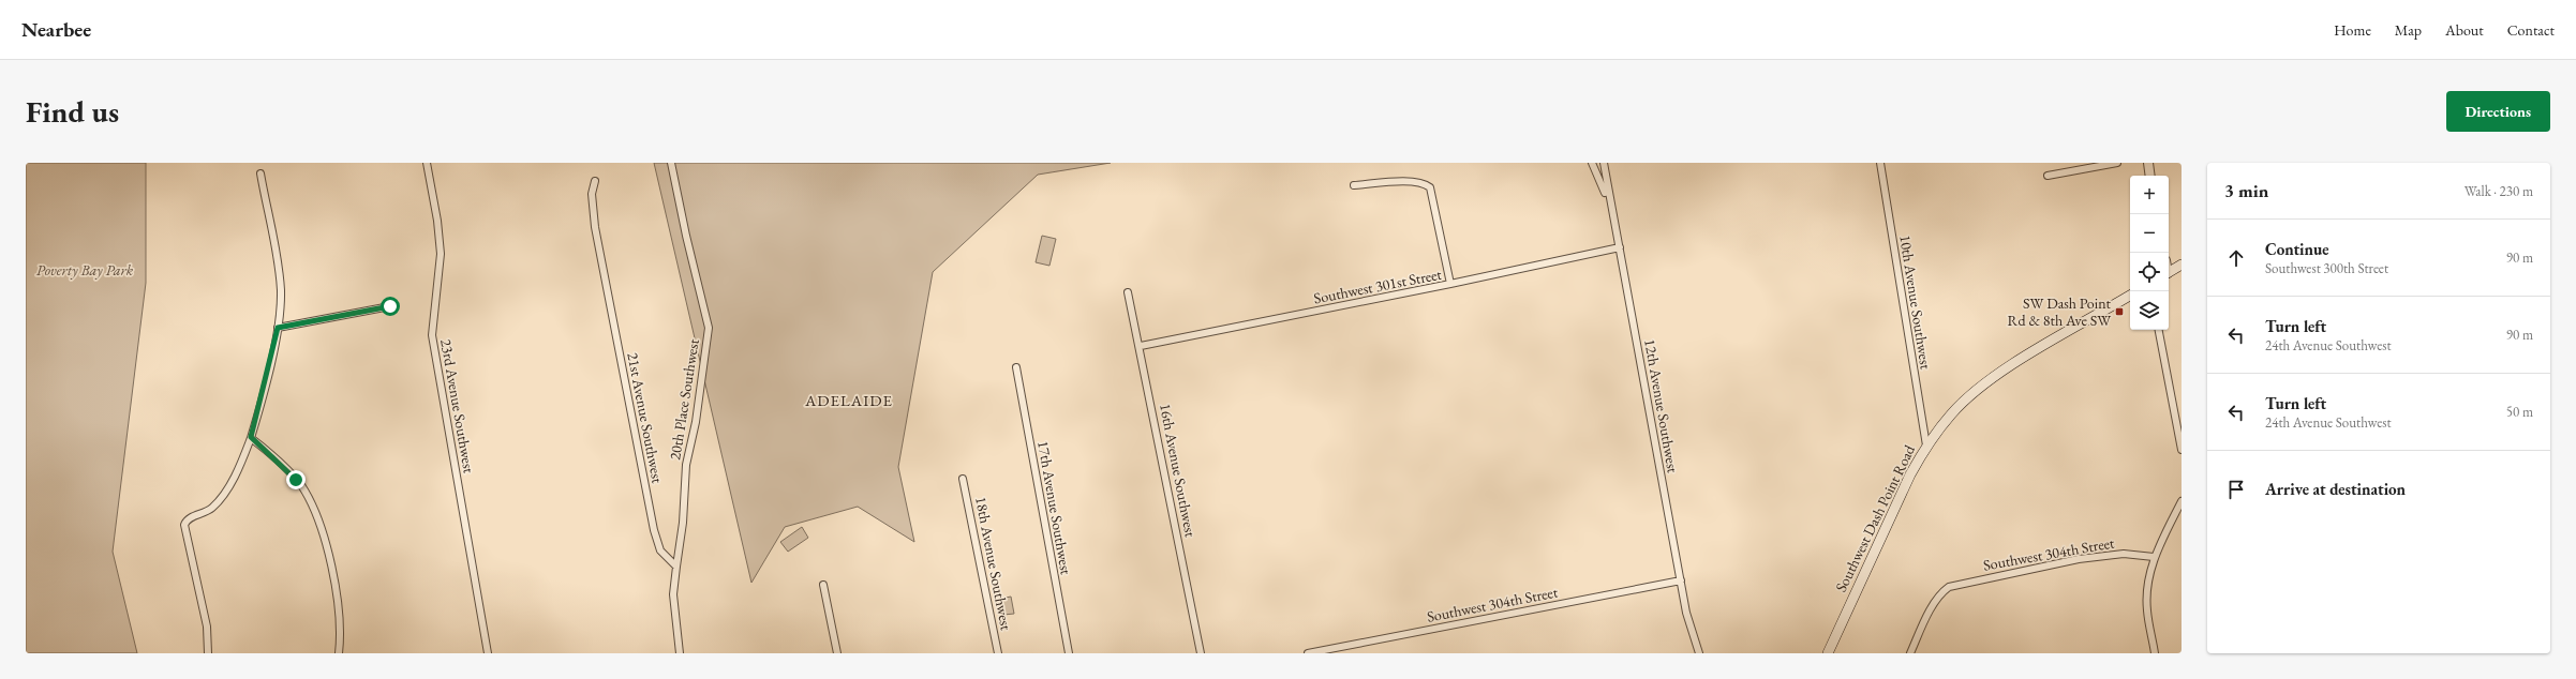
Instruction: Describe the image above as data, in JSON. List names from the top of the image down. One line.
{"streets":{"main road":["Southwest Dash Point Road"],"street":["Southwest 301st Street","10th Avenue Southwest","20th Place Southwest","23rd Avenue Southwest","12th Avenue Southwest","21st Avenue Southwest","16th Avenue Southwest","17th Avenue Southwest","Southwest 304th Street","18th Avenue Southwest"]},"crossings":[["Southwest 301st Street","12th Avenue Southwest"],["Southwest 301st Street","16th Avenue Southwest"],["10th Avenue Southwest","Southwest Dash Point Road"],["20th Place Southwest","21st Avenue Southwest"],["12th Avenue Southwest","Southwest 304th Street"]],"districts":["ADELAIDE"],"parks":["Poverty Bay Park"],"places":{"transit":["SW Dash Point Rd & 8th Ave SW"]},"page":{"header":"Nearbee","nav":["Home","Map","About","Contact"],"buttons":"Directions","title":"Find us","heading":["3 min","Walk · 230 m"],"map_buttons":["+","−"],"list":[["Continue","Southwest 300th Street","90 m"],["Turn left","24th Avenue Southwest","90 m"],["Turn left","24th Avenue Southwest","50 m"],"Arrive at destination"]}}
